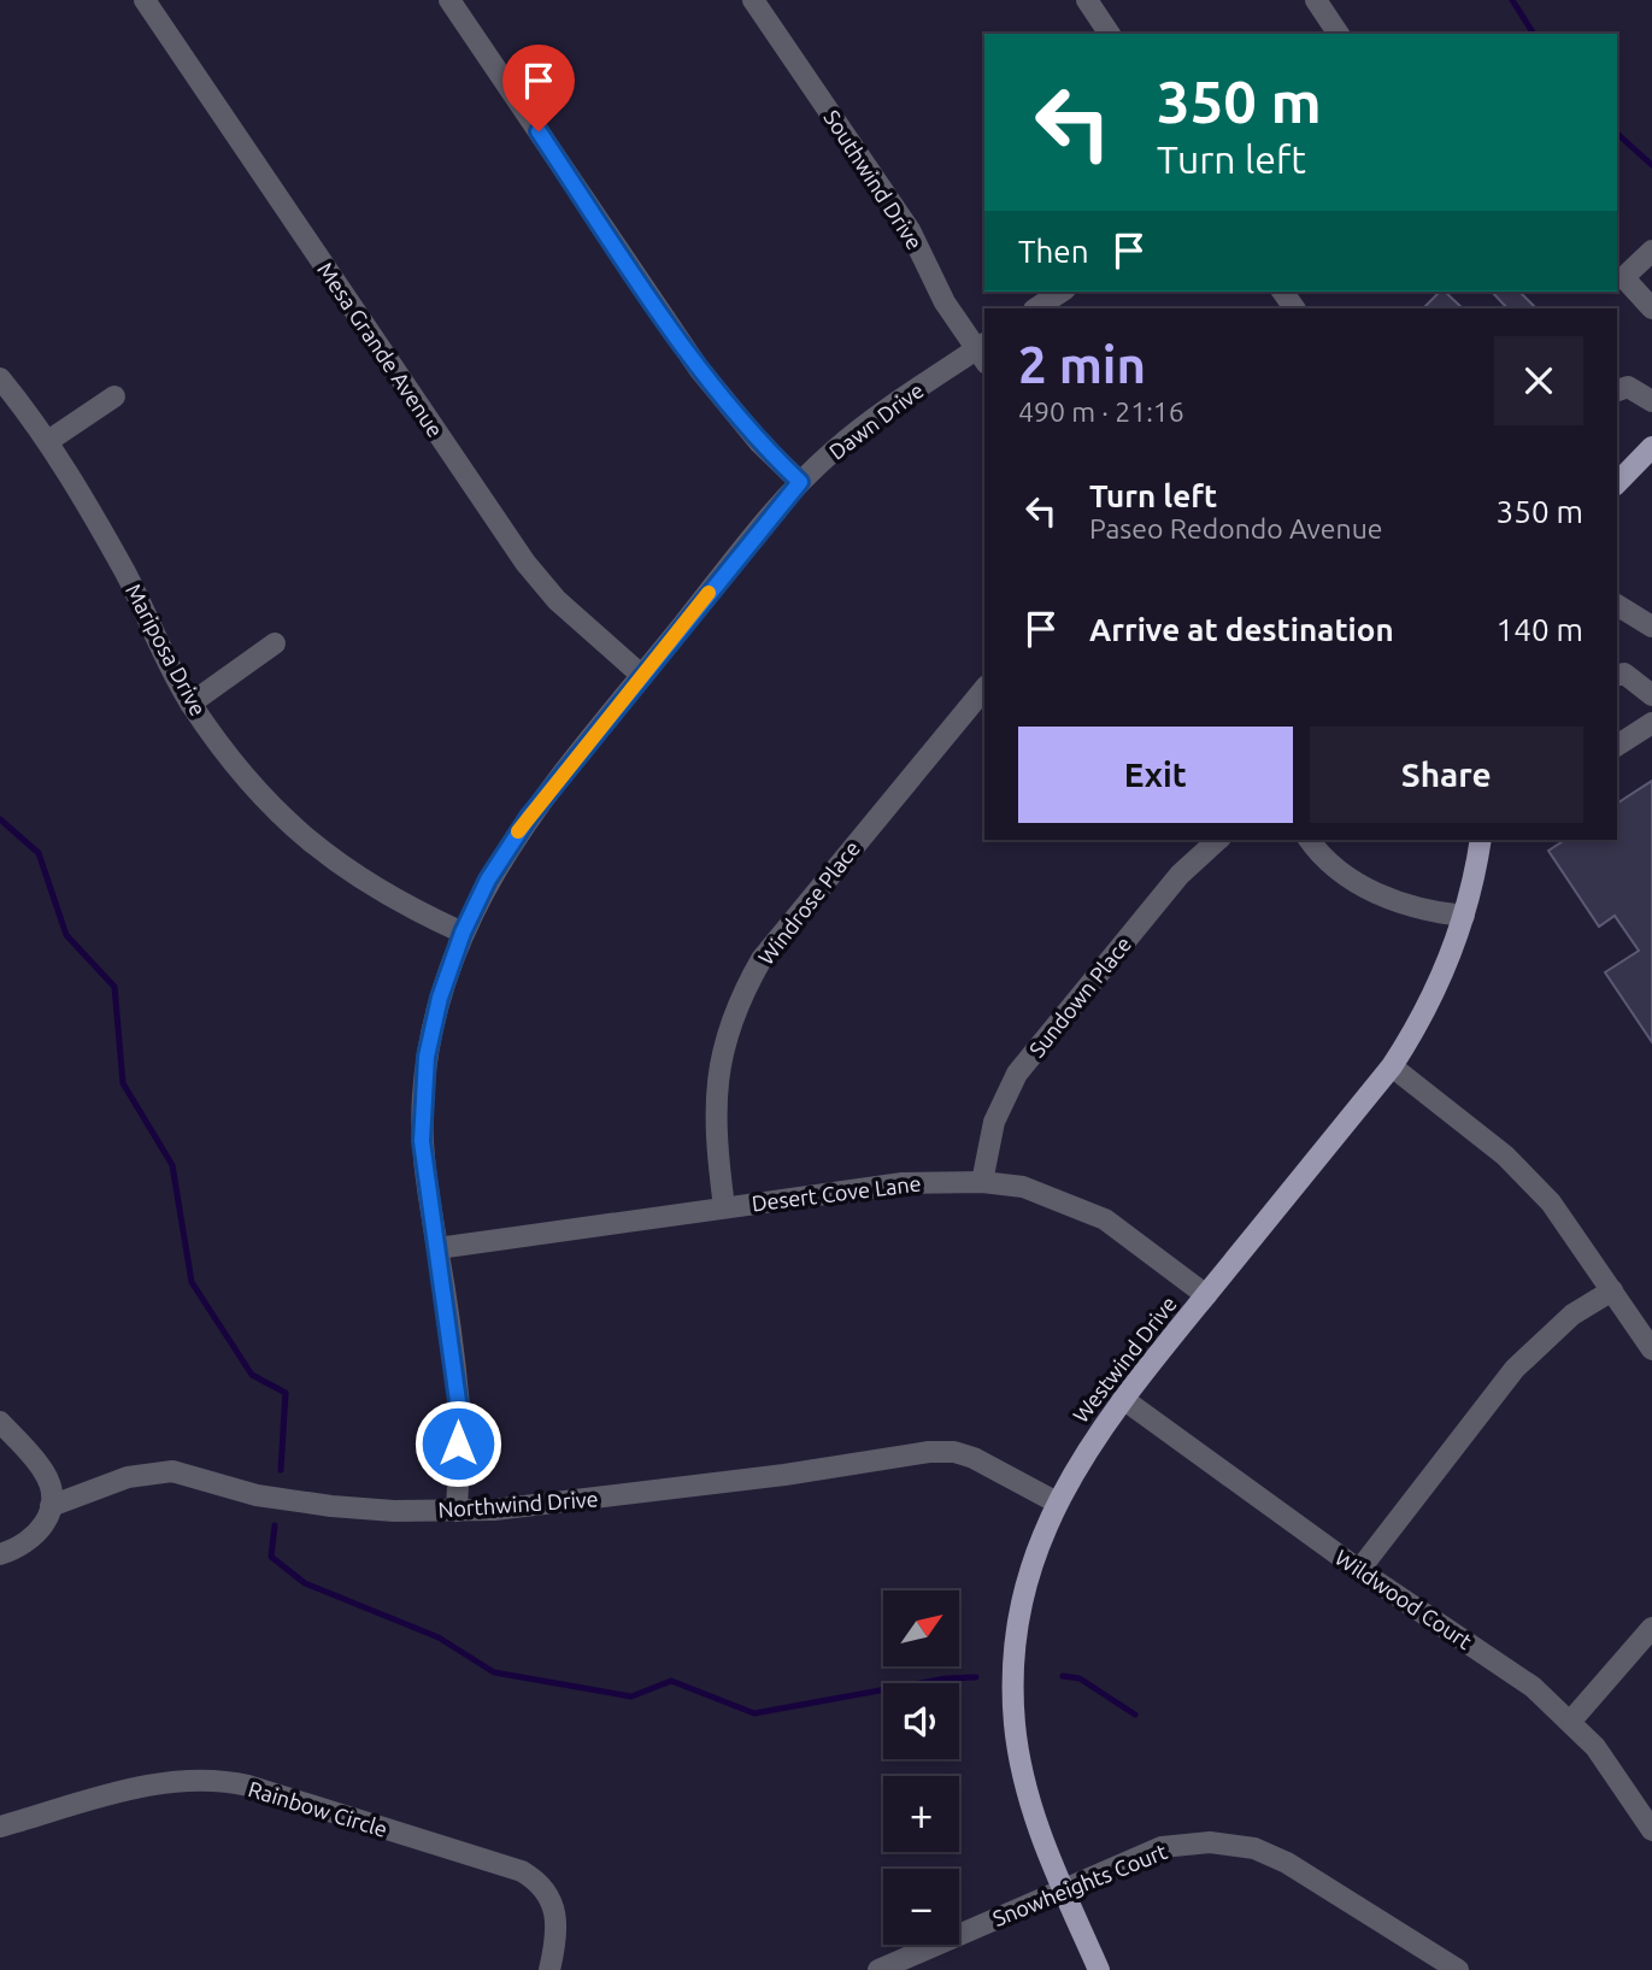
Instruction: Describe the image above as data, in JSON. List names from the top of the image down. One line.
{"streets":{"main road":["Westwind Drive"],"street":["Southwind Drive","Mesa Grande Avenue","Dawn Drive","Mariposa Drive","Windrose Place","Sundown Place","Desert Cove Lane","Northwind Drive","Wildwood Court","Rainbow Circle","Snowheights Court"]},"crossings":[["Southwind Drive","Dawn Drive"],["Mesa Grande Avenue","Dawn Drive"],["Dawn Drive","Mariposa Drive"],["Dawn Drive","Desert Cove Lane"],["Dawn Drive","Northwind Drive"],["Windrose Place","Desert Cove Lane"],["Sundown Place","Desert Cove Lane"],["Desert Cove Lane","Westwind Drive"],["Westwind Drive","Northwind Drive"],["Westwind Drive","Wildwood Court"],["Westwind Drive","Snowheights Court"]],"north":"top right","page":{"turn":["350 m","Turn left"],"then":"Then","heading":["2 min","490 m · 21:16"],"list":[{"name":"Turn left","note":"Paseo Redondo Avenue","value":"350 m"},{"name":"Arrive at destination","value":"140 m"}],"buttons":["Exit","Share"],"map_buttons":["+","−"]}}
